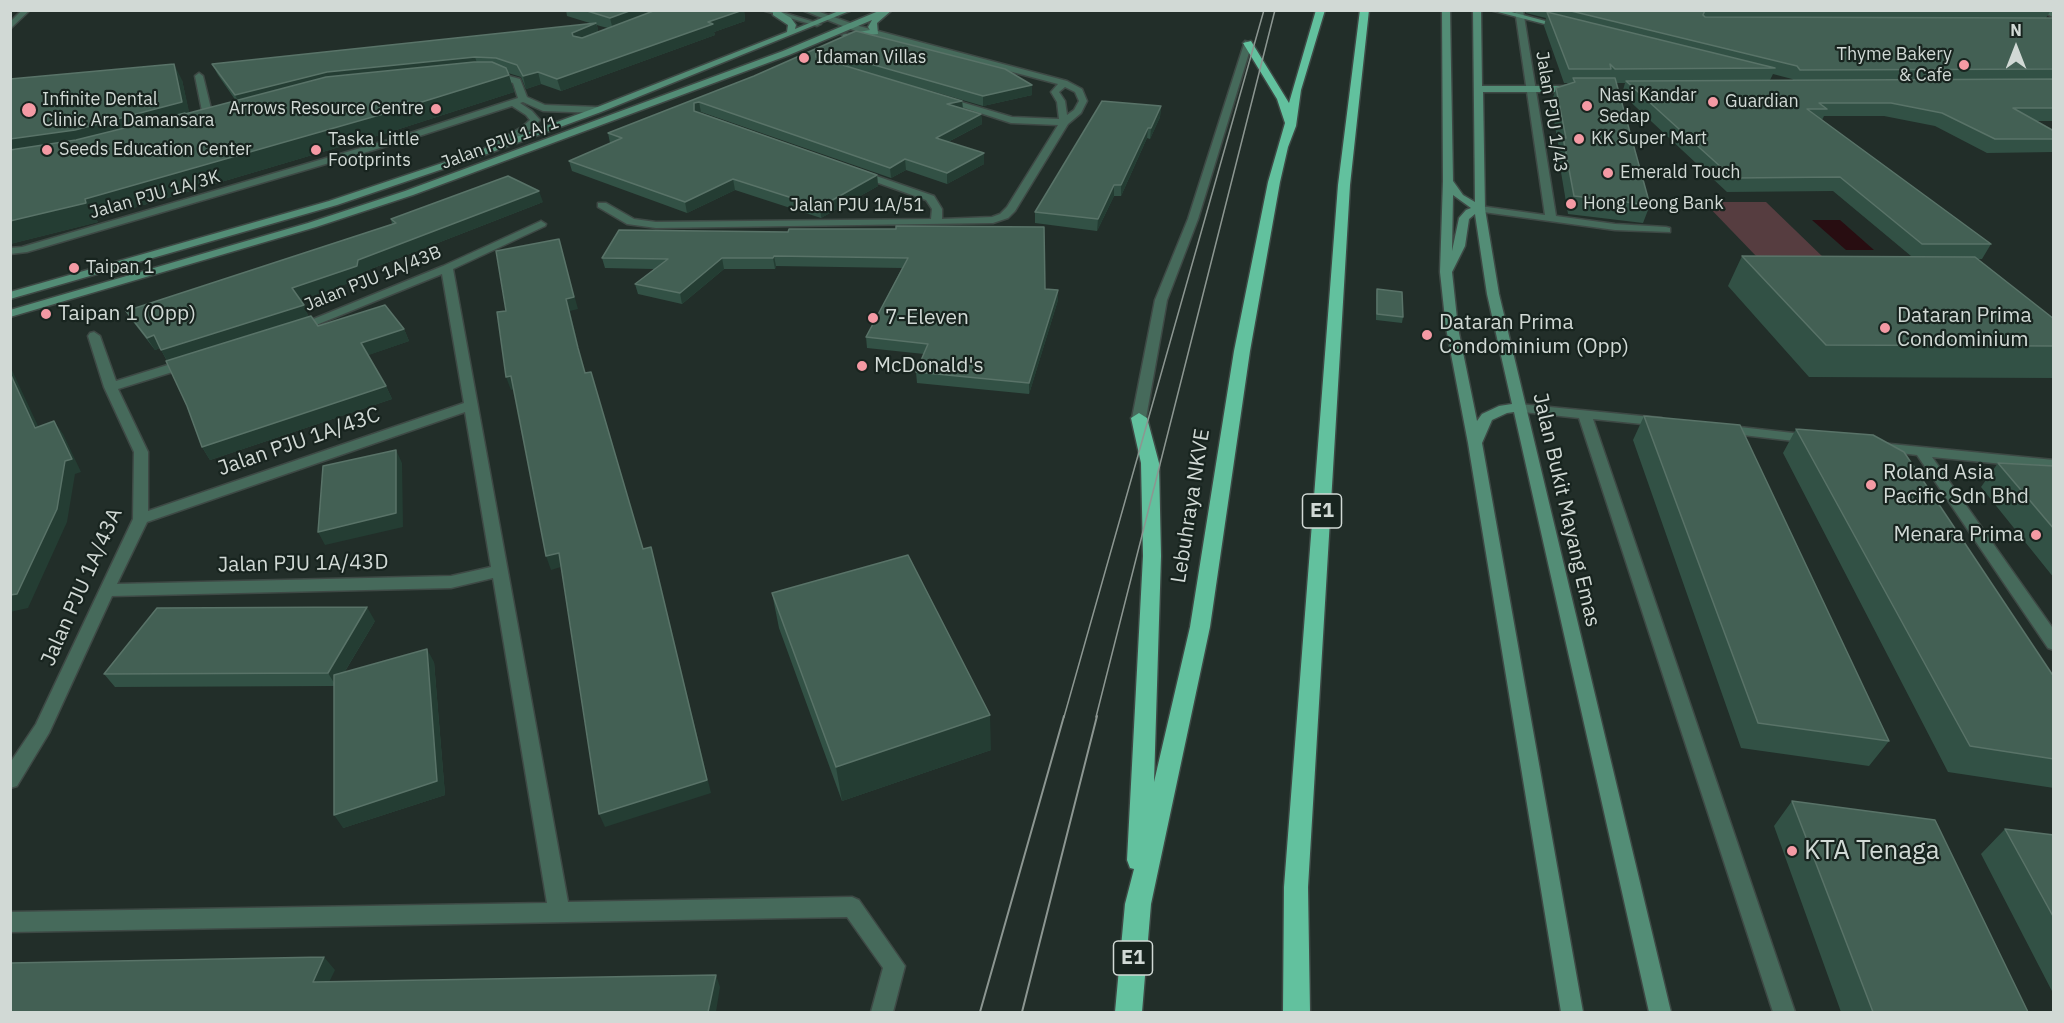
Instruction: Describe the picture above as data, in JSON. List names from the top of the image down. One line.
{"streets":{"highway":["Lebuhraya NKVE","E1"],"main road":["Jalan PJU 1A/1","Jalan Bukit Mayang Emas"],"street":["Jalan PJU 1/43","Jalan PJU 1A/3K","Jalan PJU 1A/51","Jalan PJU 1A/43B","Jalan PJU 1A/43C","Jalan PJU 1A/43D","Jalan PJU 1A/43A"]},"crossings":[["Jalan PJU 1A/43C","Jalan PJU 1A/43A"],["Jalan PJU 1A/43D","Jalan PJU 1A/43A"]],"places":["Idaman Villas","Thyme Bakery & Cafe","Guardian","Nasi Kandar Sedap","Arrows Resource Centre","Infinite Dental Clinic Ara Damansara","KK Super Mart","Seeds Education Center","Taska Little Footprints","Emerald Touch","Hong Leong Bank","Taipan 1","Taipan 1 (Opp)","7-Eleven","Dataran Prima Condominium","Dataran Prima Condominium (Opp)","McDonald's","Roland Asia Pacific Sdn Bhd","Menara Prima","KTA Tenaga"],"north":"top"}
